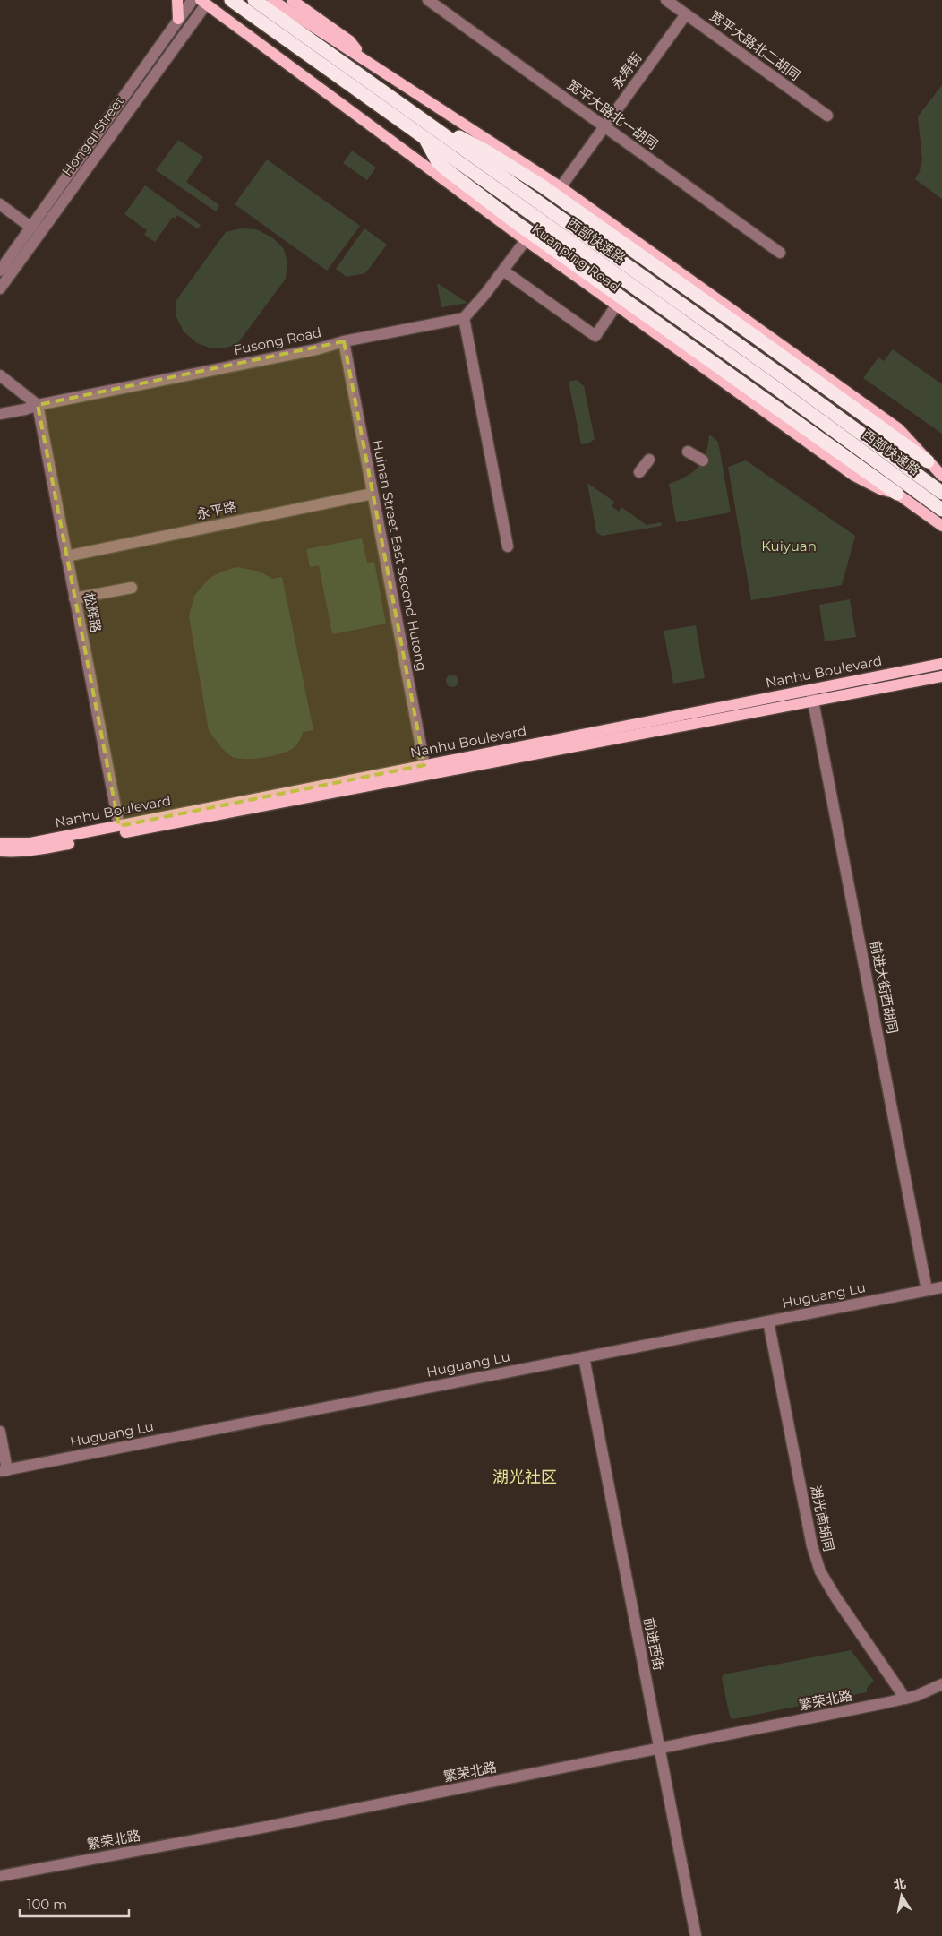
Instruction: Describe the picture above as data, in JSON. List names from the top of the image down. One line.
{"streets":{"highway":["西部快速路"],"main road":["Kuanping Road","Nanhu Boulevard"],"street":["宽平大路北二胡同","永寿街","宽平大路北一胡同","Hongqi Street","Fusong Road","永平路","Huinan Street East Second Hutong","松辉路","前进大街西胡同","Huguang Lu","湖光南胡同","前进西街","繁荣北路"]},"crossings":[["宽平大路北二胡同","永寿街"],["永寿街","宽平大路北一胡同"],["Hongqi Street","Kuanping Road"],["Fusong Road","Huinan Street East Second Hutong"],["Fusong Road","松辉路"],["永平路","Huinan Street East Second Hutong"],["永平路","松辉路"],["Huinan Street East Second Hutong","Nanhu Boulevard"],["松辉路","Nanhu Boulevard"],["Nanhu Boulevard","前进大街西胡同"],["前进大街西胡同","Huguang Lu"],["Huguang Lu","湖光南胡同"],["Huguang Lu","前进西街"],["湖光南胡同","繁荣北路"],["前进西街","繁荣北路"]],"districts":["湖光社区"],"parks":["Kuiyuan"],"scale_bar":"100 m","north":"top"}
